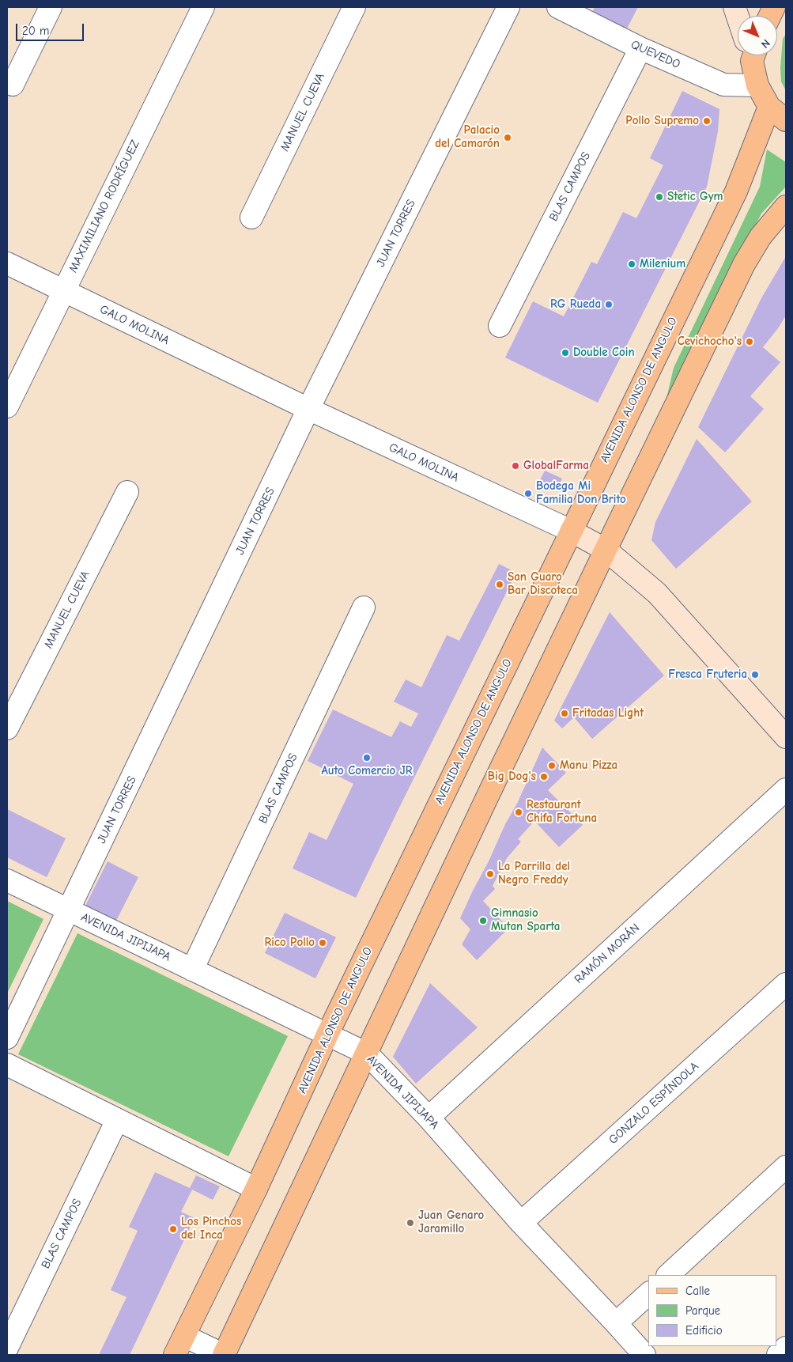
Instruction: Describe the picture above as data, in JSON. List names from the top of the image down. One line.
{"streets":{"main road":["AVENIDA ALONSO DE ANGULO"],"street":["QUEVEDO","MANUEL CUEVA","BLAS CAMPOS","MAXIMILIANO RODRÍGUEZ","JUAN TORRES","GALO MOLINA","AVENIDA JIPIJAPA","RAMÓN MORÁN","GONZALO ESPÍNDOLA"]},"crossings":[["QUEVEDO","BLAS CAMPOS"],["BLAS CAMPOS","AVENIDA JIPIJAPA"],["MAXIMILIANO RODRÍGUEZ","GALO MOLINA"],["JUAN TORRES","GALO MOLINA"],["JUAN TORRES","AVENIDA JIPIJAPA"],["GALO MOLINA","AVENIDA ALONSO DE ANGULO"],["AVENIDA ALONSO DE ANGULO","AVENIDA JIPIJAPA"],["AVENIDA JIPIJAPA","RAMÓN MORÁN"],["AVENIDA JIPIJAPA","GONZALO ESPÍNDOLA"]],"places":["Pollo Supremo","Palacio del Camarón","Stetic Gym","Milenium","RG Rueda","Cevichocho's","Double Coin","GlobalFarma","Bodega Mi Familia Don Brito","San Guaro Bar Discoteca","Fresca Fruteria","Fritadas Light","Auto Comercio JR","Manu Pizza","Big Dog's","Restaurant Chifa Fortuna","La Parrilla del Negro Freddy","Gimnasio Mutan Sparta","Rico Pollo","Juan Genaro Jaramillo","Los Pinchos del Inca"],"legend":["Calle","Parque","Edificio"],"scale_bar":"20 m","north":"bottom right"}
